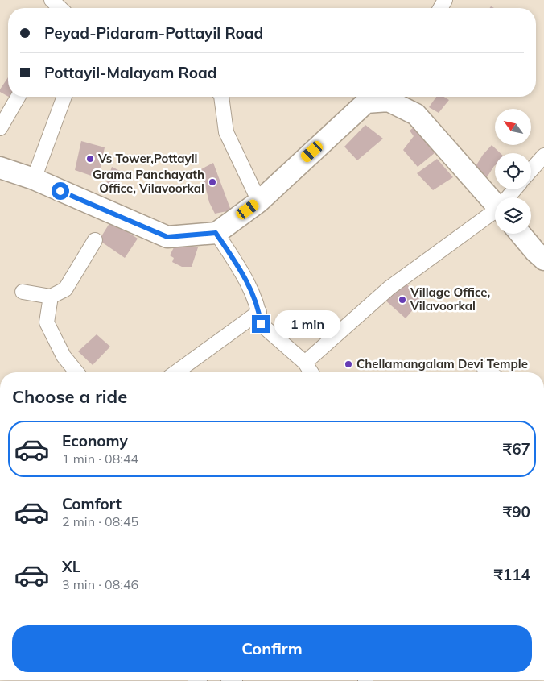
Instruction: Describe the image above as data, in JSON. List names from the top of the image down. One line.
{"places":["Vs Tower,Pottayil","Grama Panchayath Office, Vilavoorkal","Village Office, Vilavoorkal","Chellamangalam Devi Temple"],"north":"top left","page":{"banner":["Peyad-Pidaram-Pottayil Road","Pottayil-Malayam Road"],"bubble":"1 min","heading":"Choose a ride","list":[{"name":"Economy","note":"1 min · 08:44","value":"₹67"},{"name":"Comfort","note":"2 min · 08:45","value":"₹90"},{"name":"XL","note":"3 min · 08:46","value":"₹114"}],"buttons":"Confirm"}}
